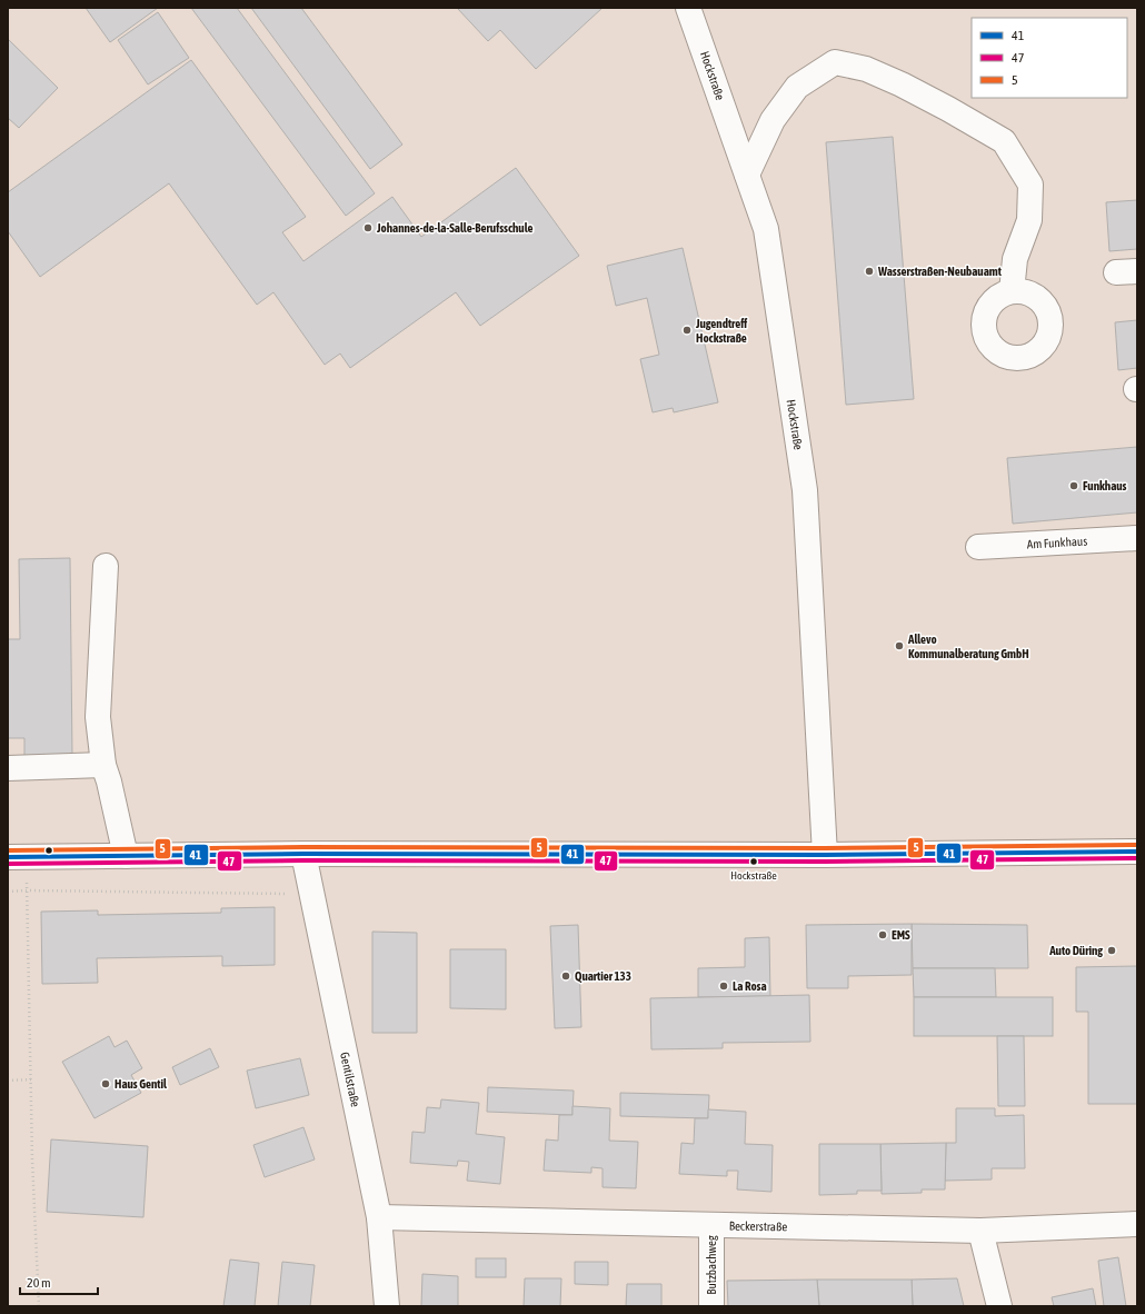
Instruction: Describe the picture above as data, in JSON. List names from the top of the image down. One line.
{"streets":{"street":["Hockstraße","Am Funkhaus","Gentilstraße","Beckerstraße","Butzbachweg"]},"crossings":[["Gentilstraße","Beckerstraße"],["Beckerstraße","Butzbachweg"]],"places":["Johannes-de-la-Salle-Berufsschule","Wasserstraßen-Neubauamt","Jugendtreff Hockstraße","Funkhaus","Allevo Kommunalberatung GmbH","Hockstraße","EMS","Auto Düring","Quartier 133","La Rosa","Haus Gentil"],"lines":["transit line 5","transit line 41","transit line 47"],"legend":["41","47","5"],"scale_bar":"20 m"}
